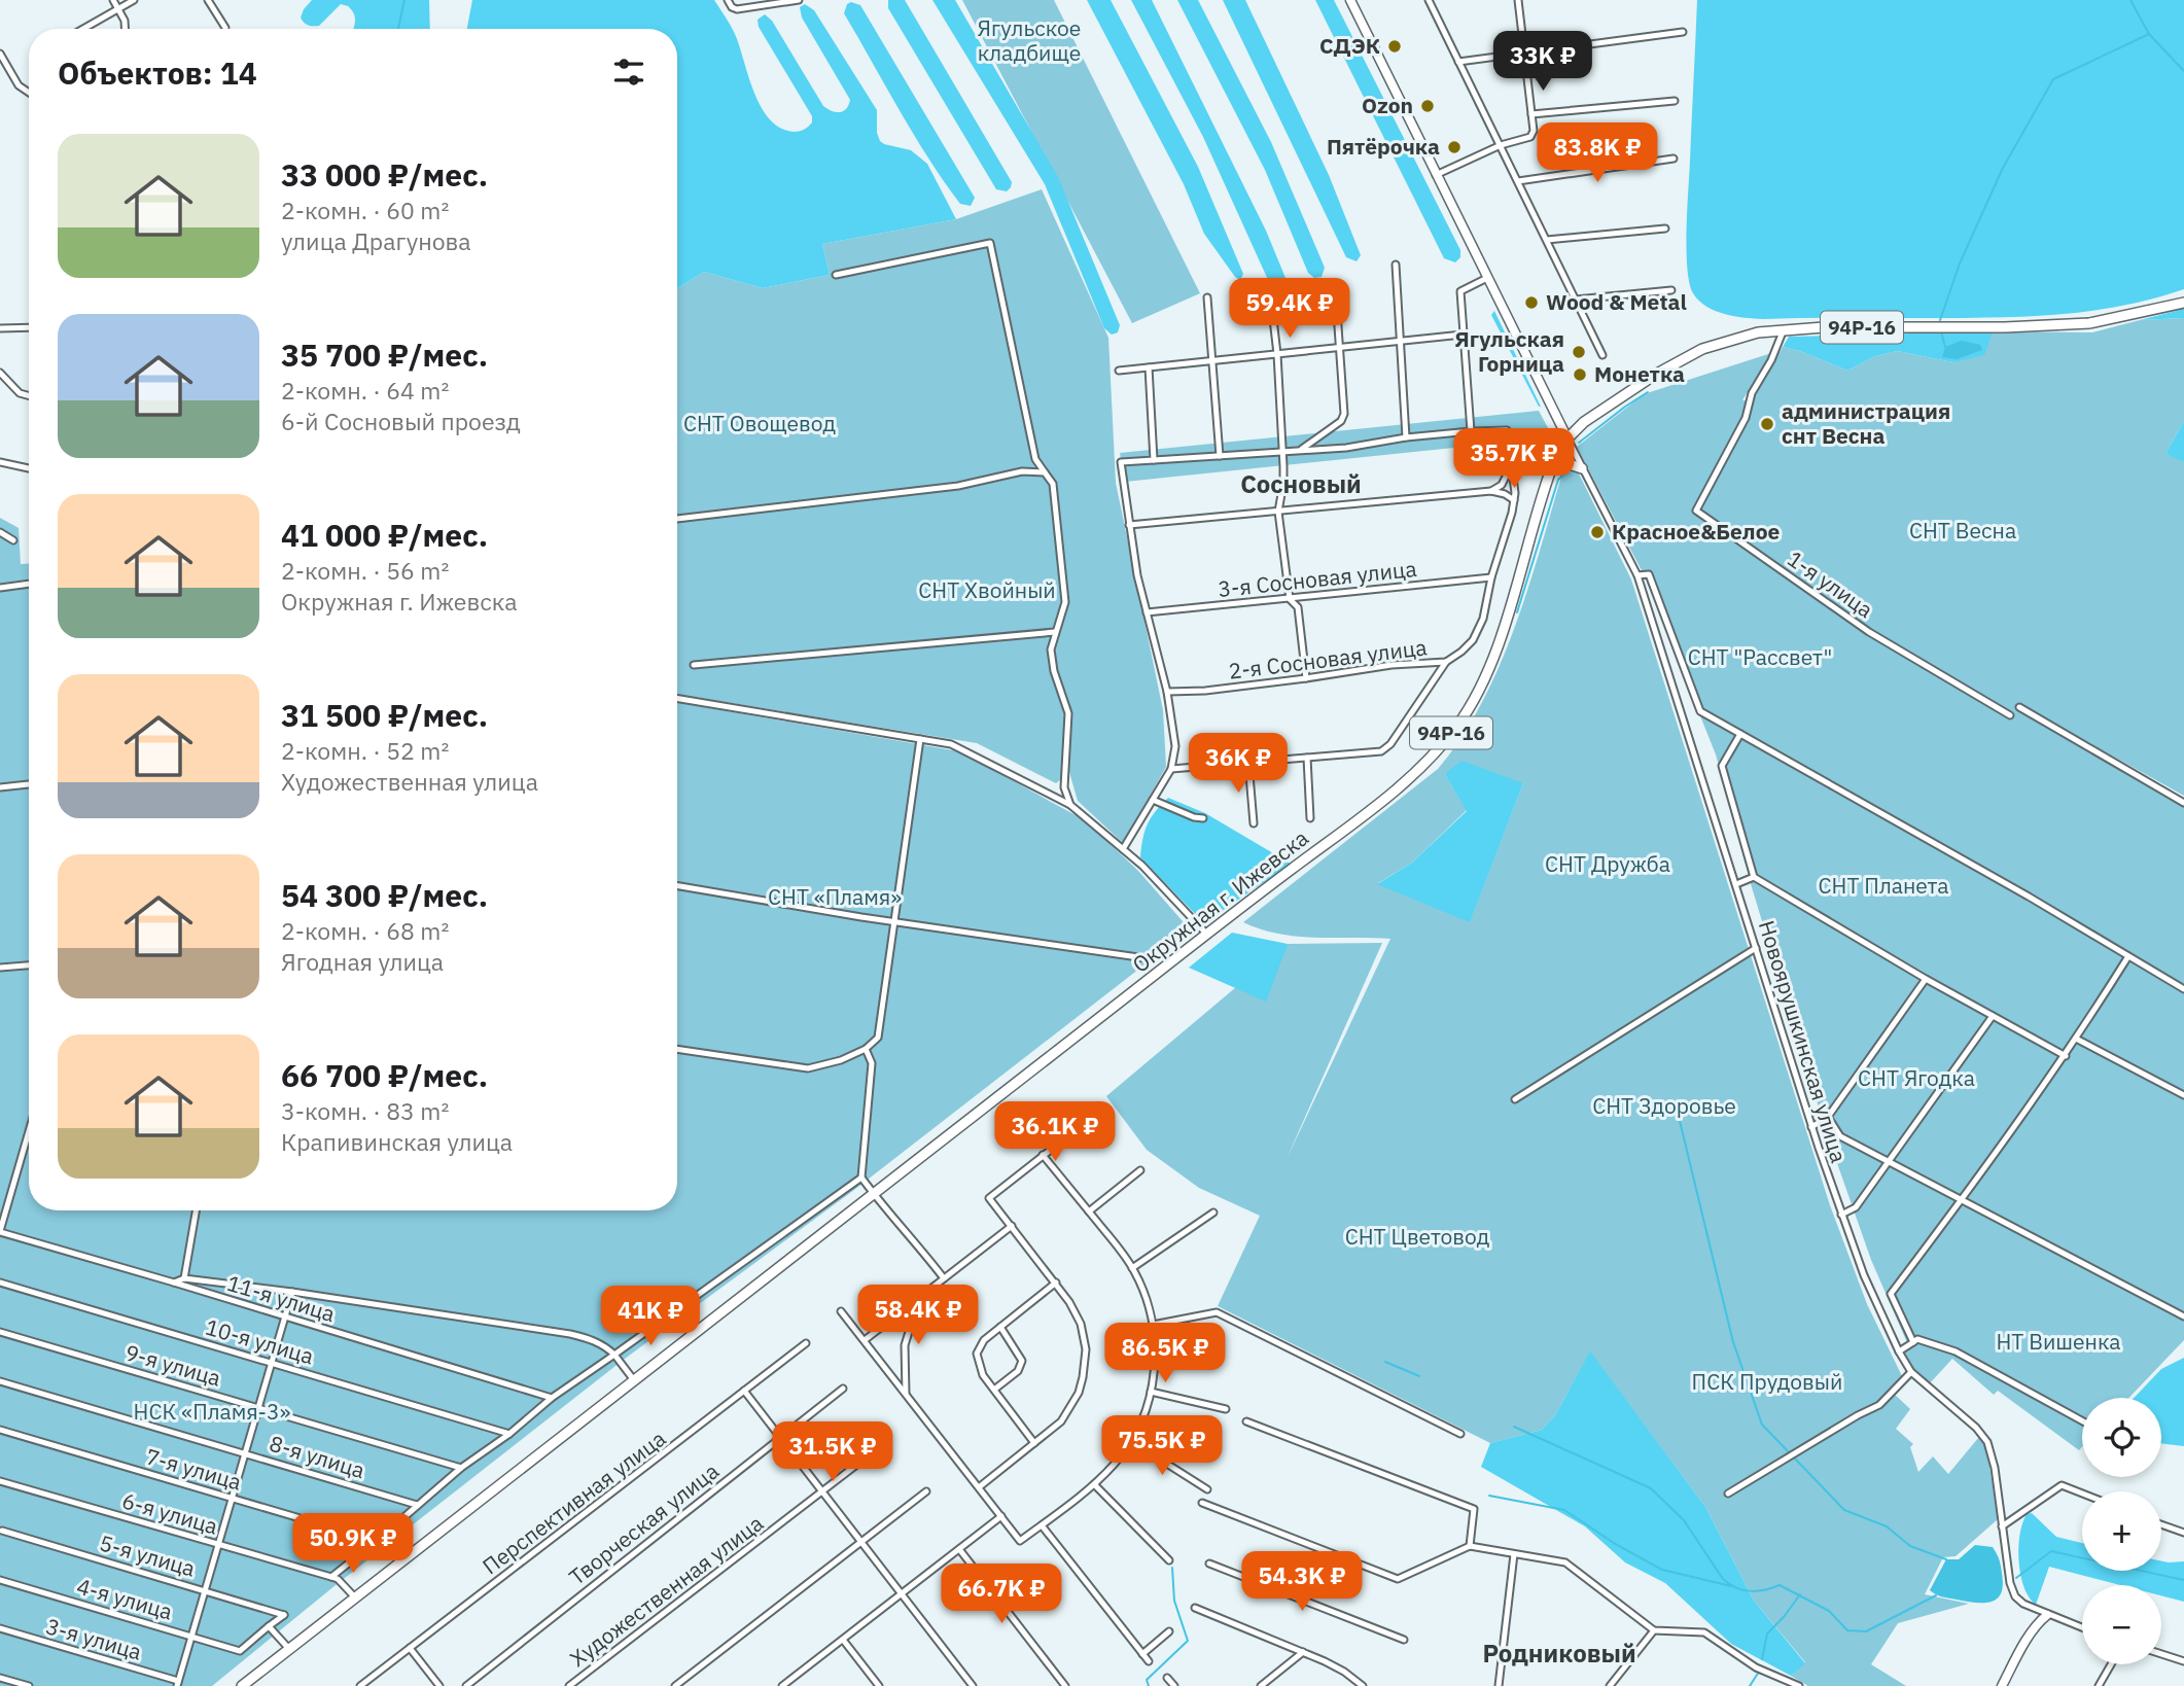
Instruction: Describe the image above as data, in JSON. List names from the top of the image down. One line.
{"streets":{"main road":["94Р-16","Окружная г. Ижевска"],"street":["3-я Сосновая улица","1-я улица","2-я Сосновая улица","Новоярушкинская улица","11-я улица","10-я улица","9-я улица","8-я улица","7-я улица","Перспективная улица","6-я улица","Творческая улица","5-я улица","Художественная улица","4-я улица","3-я улица"]},"crossings":[["3-я Сосновая улица","2-я Сосновая улица"],["1-я улица","Окружная г. Ижевска"],["Окружная г. Ижевска","Новоярушкинская улица"],["5-я улица","4-я улица"]],"districts":["Сосновый","Родниковый"],"parks":["Ягульское кладбище","СНТ Овощевод","СНТ Весна","СНТ Хвойный","СНТ \"Рассвет\"","СНТ Дружба","СНТ Планета","СНТ «Пламя»","СНТ Ягодка","СНТ Здоровье","СНТ Цветовод","НТ Вишенка","ПСК Прудовый","НСК «Пламя-3»"],"places":["СДЭК","Ozon","Пятёрочка","Wood & Metal","Ягульская Горница","Монетка","администрация снт Весна","Красное&Белое"],"page":{"heading":"Объектов: 14","price":["33K ₽","83.8K ₽","59.4K ₽","35.7K ₽","36K ₽","36.1K ₽","58.4K ₽","41K ₽","86.5K ₽","75.5K ₽","31.5K ₽","50.9K ₽","54.3K ₽","66.7K ₽"],"list":[{"name":"33 000 ₽/мес.","note":"2-комн. · 60 m² · улица Драгунова"},{"name":"35 700 ₽/мес.","note":"2-комн. · 64 m² · 6-й Сосновый проезд"},{"name":"41 000 ₽/мес.","note":"2-комн. · 56 m² · Окружная г. Ижевска"},{"name":"31 500 ₽/мес.","note":"2-комн. · 52 m² · Художественная улица"},{"name":"54 300 ₽/мес.","note":"2-комн. · 68 m² · Ягодная улица"},{"name":"66 700 ₽/мес.","note":"3-комн. · 83 m² · Крапивинская улица"}],"map_buttons":["+","−"]}}
